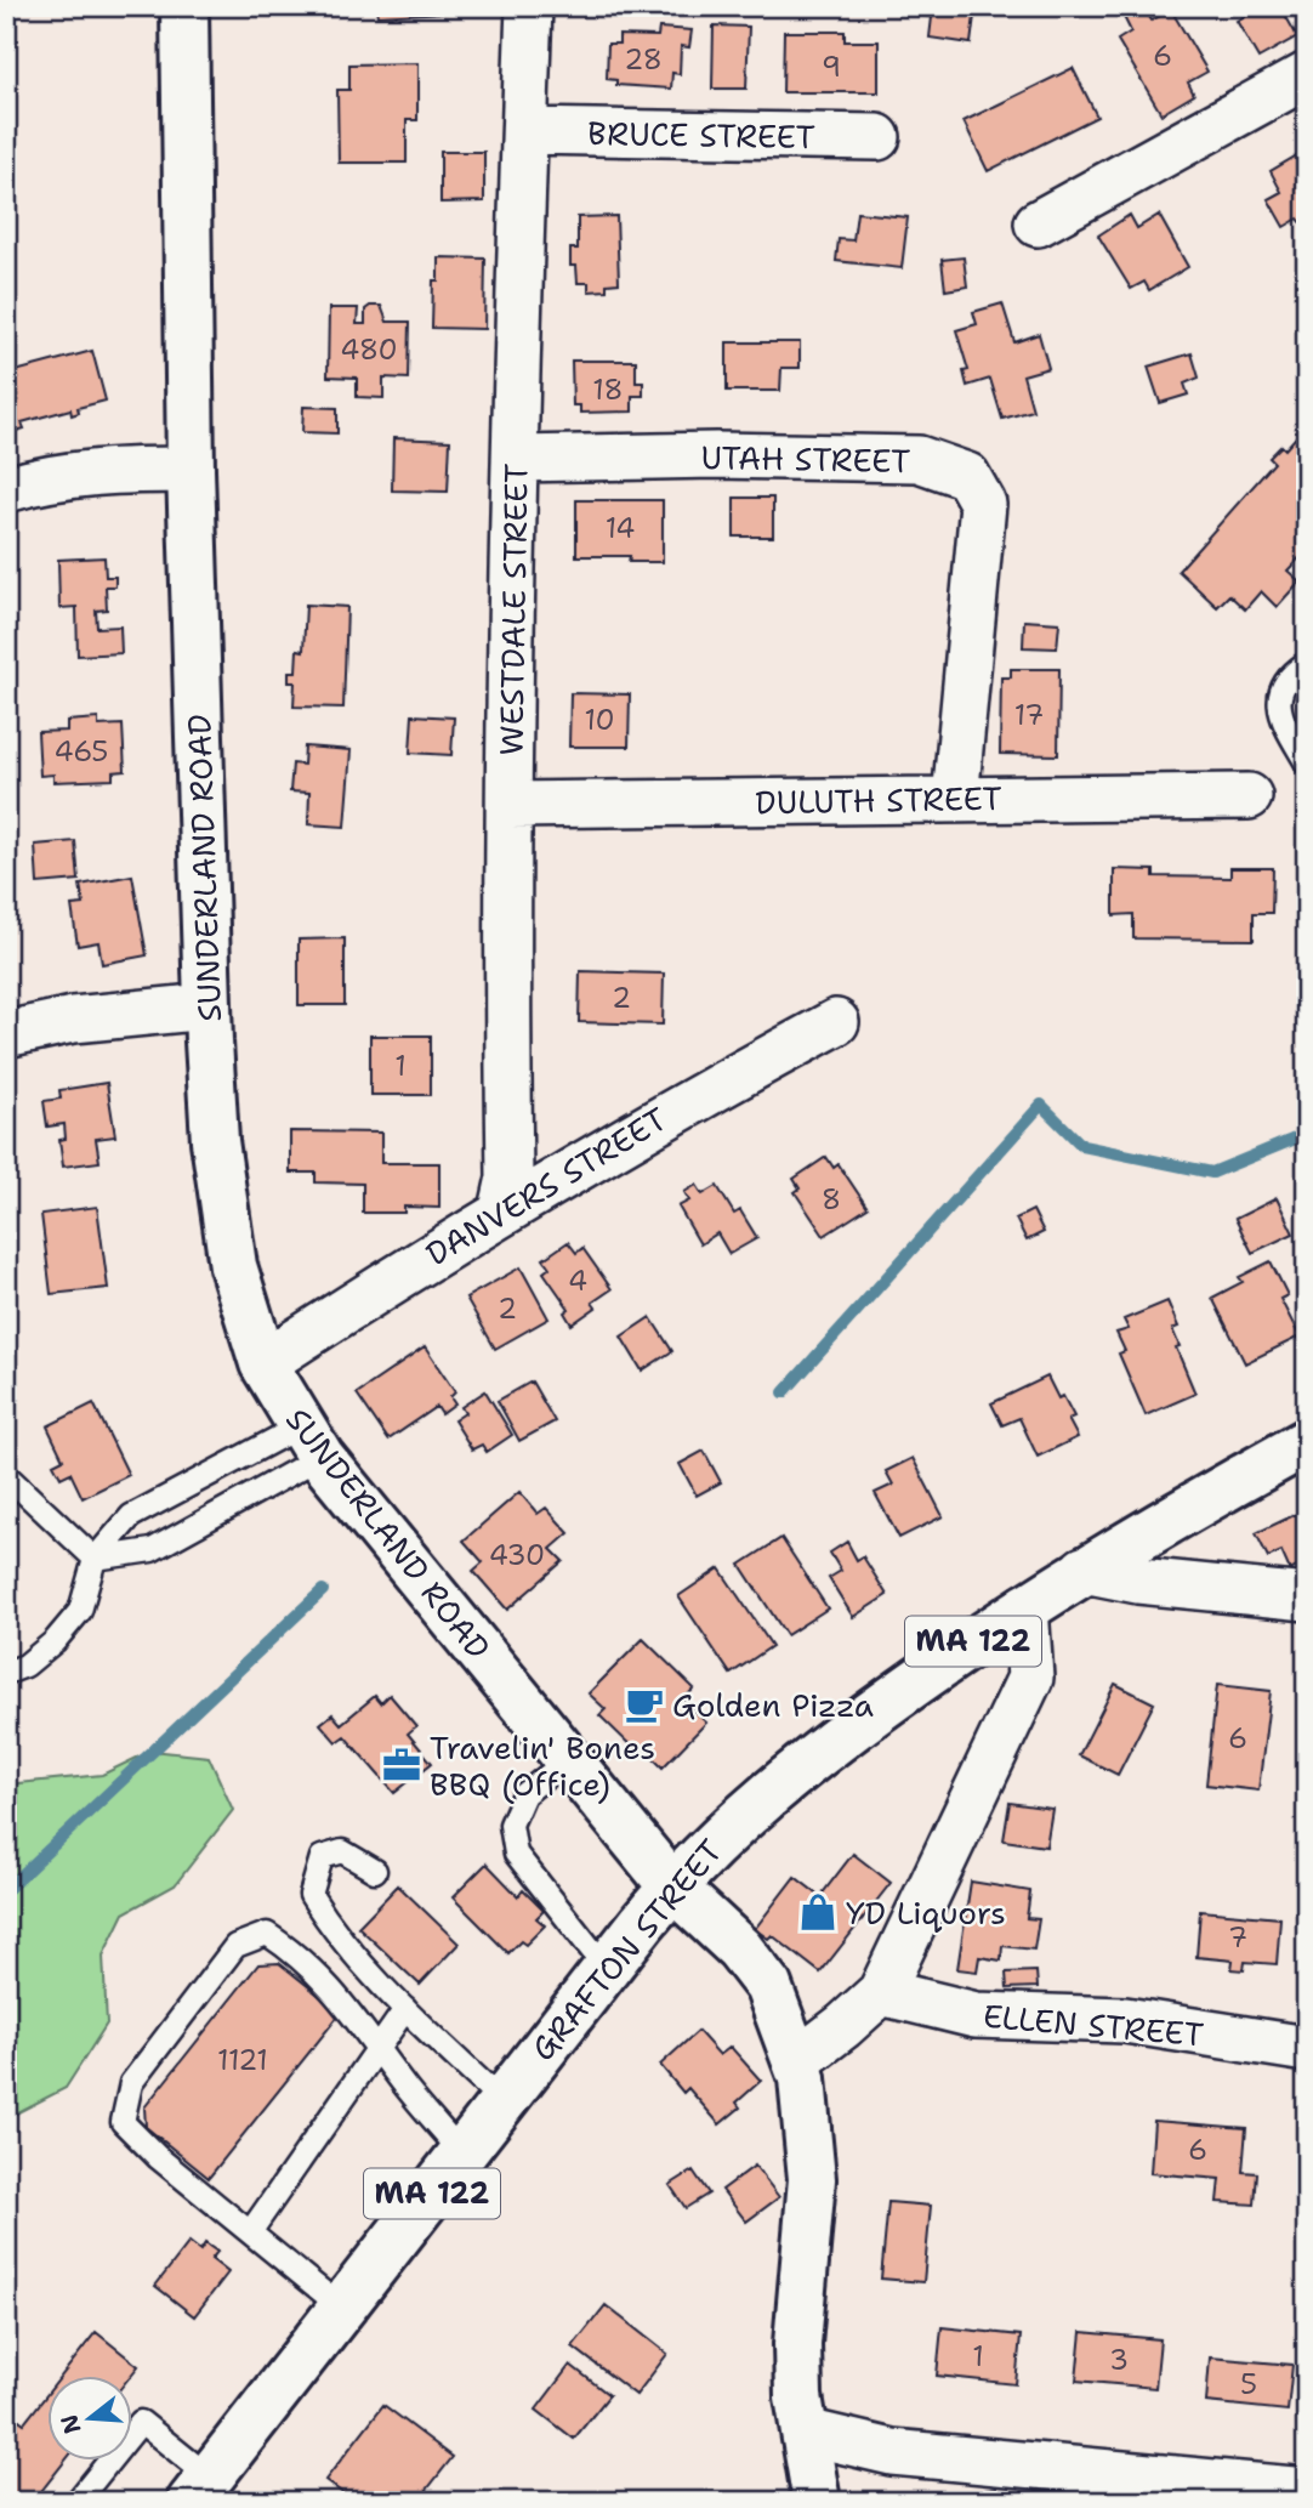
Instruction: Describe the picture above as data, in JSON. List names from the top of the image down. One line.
{"streets":{"main road":["SUNDERLAND ROAD","MA 122","GRAFTON STREET"],"street":["BRUCE STREET","UTAH STREET","WESTDALE STREET","DULUTH STREET","DANVERS STREET","ELLEN STREET"]},"crossings":[["BRUCE STREET","WESTDALE STREET"],["UTAH STREET","WESTDALE STREET"],["UTAH STREET","DULUTH STREET"],["WESTDALE STREET","DULUTH STREET"],["WESTDALE STREET","DANVERS STREET"],["SUNDERLAND ROAD","DANVERS STREET"],["SUNDERLAND ROAD","GRAFTON STREET"]],"places":{"cafe":["Golden Pizza"],"office":["Travelin' Bones BBQ (Office)"],"shop":["YD Liquors"]},"house_numbers":["6","28","9","480","18","14","17","10","465","2","1","8","4","2","430","6","7","1121","6","1","3","5"],"north":"left"}
